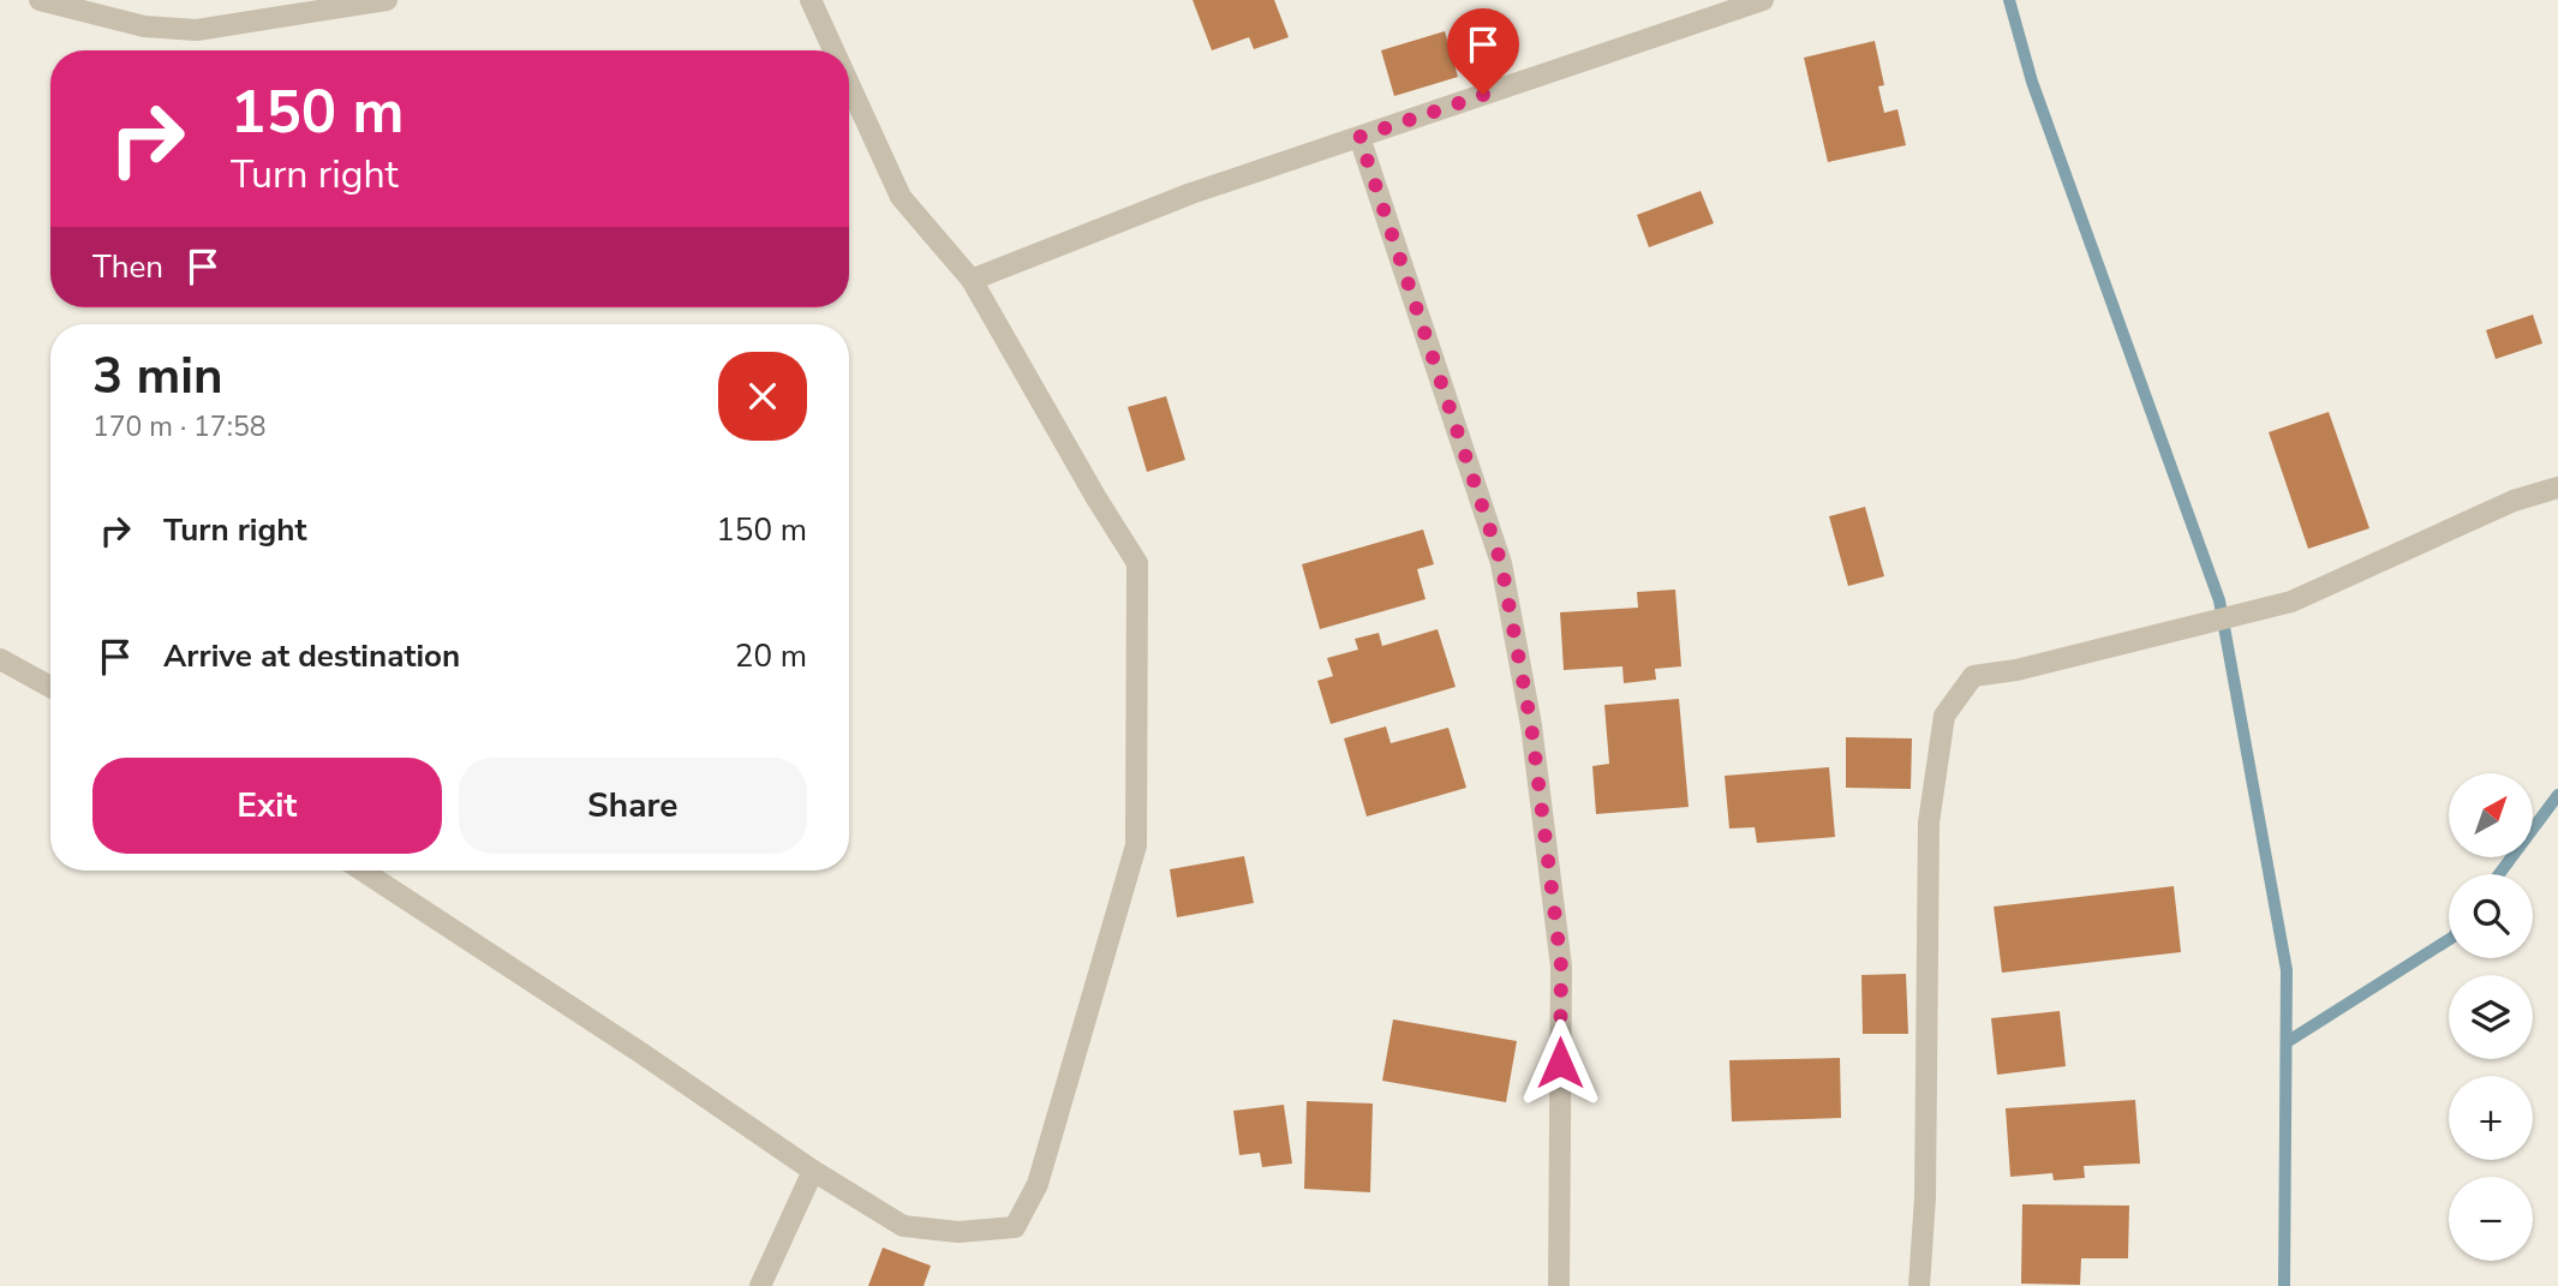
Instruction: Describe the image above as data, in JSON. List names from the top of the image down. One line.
{"north":"top right","page":{"turn":["150 m","Turn right"],"then":"Then","heading":["3 min","170 m · 17:58"],"list":[{"name":"Turn right","value":"150 m"},{"name":"Arrive at destination","value":"20 m"}],"buttons":["Exit","Share"],"map_buttons":["+","−"]}}
